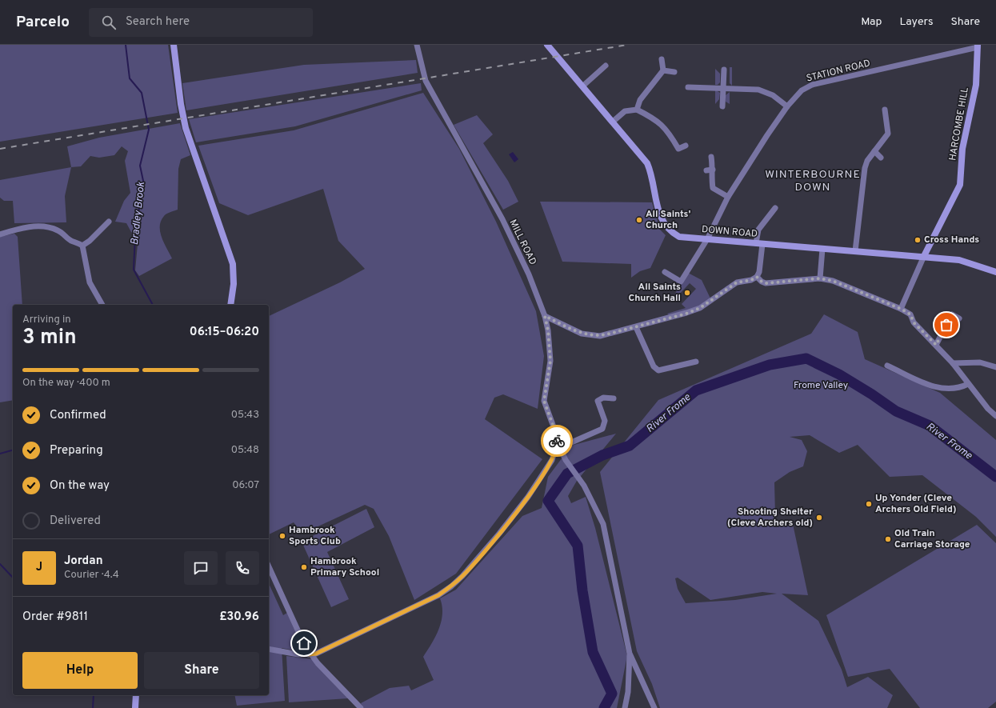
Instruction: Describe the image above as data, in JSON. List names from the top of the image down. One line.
{"streets":{"street":["STATION ROAD","HARCOMBE HILL","DOWN ROAD","MILL ROAD"]},"crossings":[["STATION ROAD","HARCOMBE HILL"],["STATION ROAD","DOWN ROAD"],["HARCOMBE HILL","DOWN ROAD"]],"districts":["WINTERBOURNE DOWN"],"water":["Bradley Brook","River Frome"],"parks":["Frome Valley"],"places":["All Saints' Church","Cross Hands","All Saints Church Hall","Up Yonder (Cleve Archers Old Field)","Shooting Shelter (Cleve Archers old)","Hambrook Sports Club","Old Train Carriage Storage","Hambrook Primary School"],"page":{"header":"Parcelo","search":"Search here","nav":["Map","Layers","Share"],"heading":["3 min","Arriving in","06:15–06:20"],"panel":["Jordan","Courier · 4.4","Order #9811","£30.96"],"bar":"On the way · 400 m","list":[["Confirmed","05:43"],["Preparing","05:48"],["On the way","06:07"],"Delivered"],"round":"J","buttons":["Help","Share"]}}
